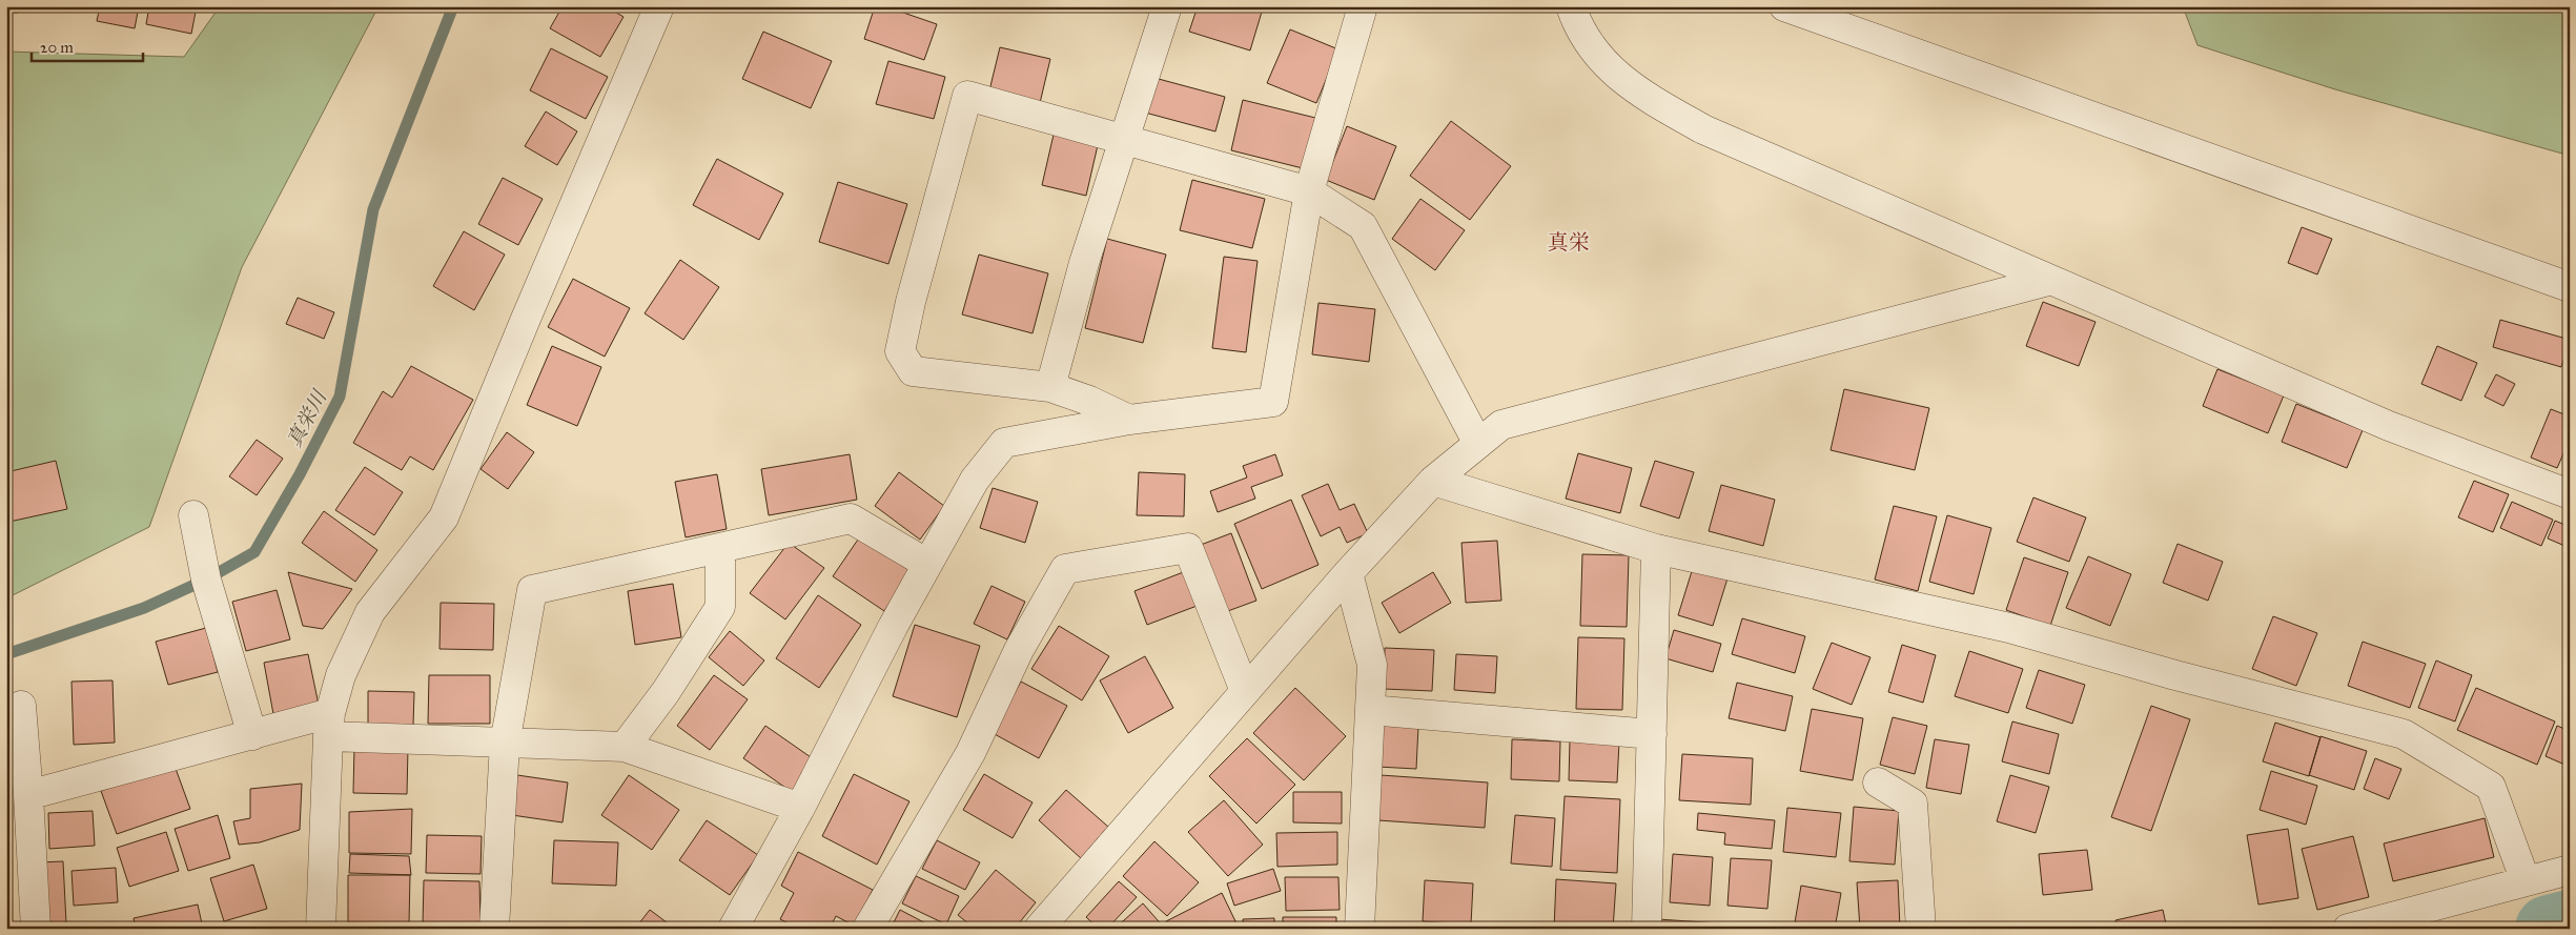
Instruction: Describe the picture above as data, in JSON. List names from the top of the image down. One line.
{"districts":["真栄"],"water":["真栄川"],"scale_bar":"20 m"}
